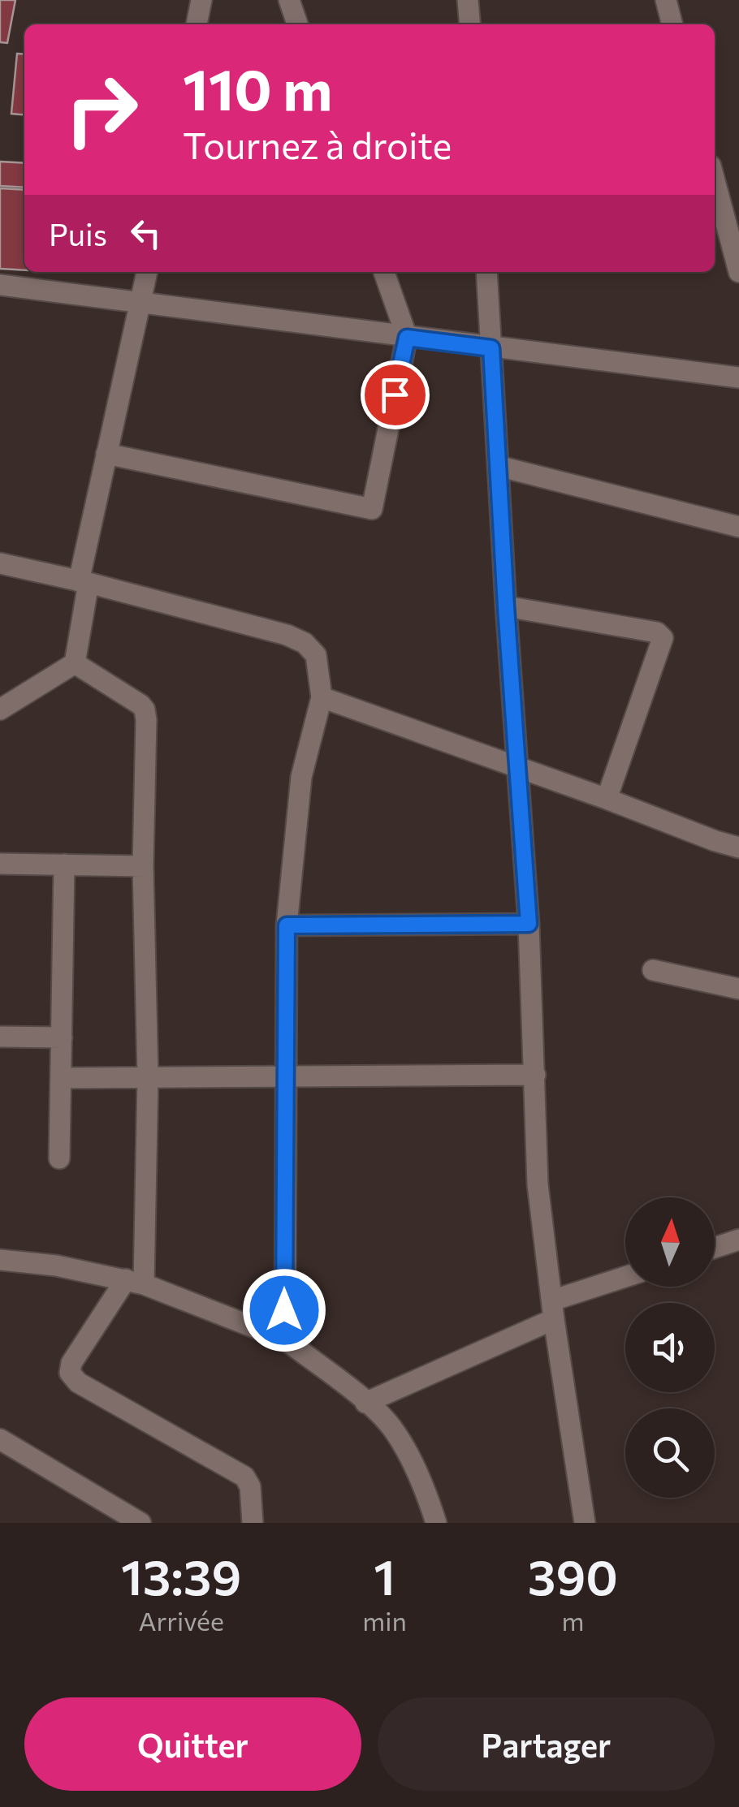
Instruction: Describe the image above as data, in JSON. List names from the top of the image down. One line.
{"north":"top","page":{"turn":["110 m","Tournez à droite"],"then":"Puis","eta":["13:39","Arrivée","1","min","390","m"],"buttons":["Quitter","Partager"]}}
